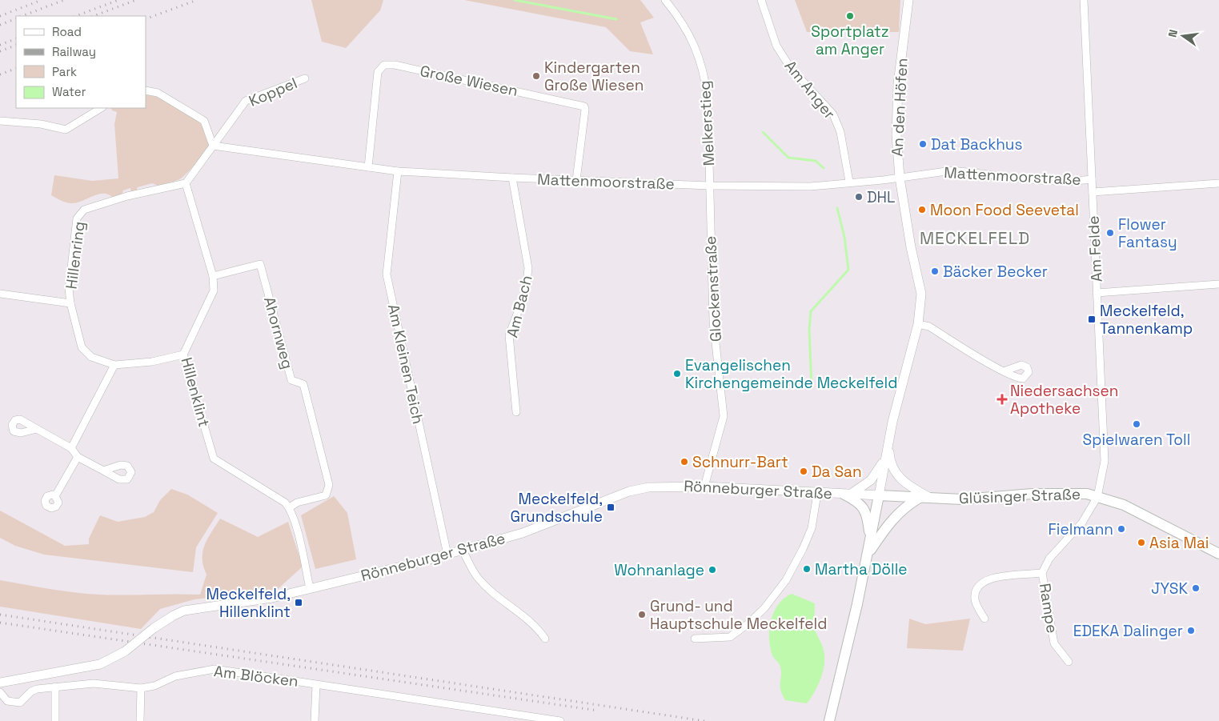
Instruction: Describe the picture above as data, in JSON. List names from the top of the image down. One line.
{"streets":{"main road":["Glüsinger Straße"],"street":["Große Wiesen","Am Anger","Koppel","An den Höfen","Melkerstieg","Mattenmoorstraße","Am Felde","Hillenring","Glockenstraße","Am Bach","Ahornweg","Am Kleinen Teich","Hillenklint","Rönneburger Straße","Rampe","Am Blöcken"]},"crossings":[["Große Wiesen","Mattenmoorstraße"],["Am Anger","Mattenmoorstraße"],["Koppel","Mattenmoorstraße"],["An den Höfen","Mattenmoorstraße"],["An den Höfen","Rönneburger Straße"],["An den Höfen","Glüsinger Straße"],["Melkerstieg","Mattenmoorstraße"],["Melkerstieg","Glockenstraße"],["Mattenmoorstraße","Am Felde"],["Mattenmoorstraße","Glockenstraße"],["Mattenmoorstraße","Am Bach"],["Mattenmoorstraße","Am Kleinen Teich"],["Am Felde","Glüsinger Straße"],["Am Felde","Rampe"],["Hillenring","Hillenklint"],["Glockenstraße","Rönneburger Straße"],["Ahornweg","Hillenklint"],["Am Kleinen Teich","Rönneburger Straße"],["Rönneburger Straße","Glüsinger Straße"],["Glüsinger Straße","Rampe"]],"districts":["MECKELFELD"],"places":{"other":["Sportplatz am Anger","Kindergarten Große Wiesen","Dat Backhus","DHL","Moon Food Seevetal","Flower Fantasy","Bäcker Becker","Evangelischen Kirchengemeinde Meckelfeld","Spielwaren Toll","Schnurr-Bart","Da San","Fielmann","Asia Mai","Martha Dölle","Wohnanlage","JYSK","Grund- und Hauptschule Meckelfeld","EDEKA Dalinger"],"transit":["Meckelfeld, Tannenkamp","Meckelfeld, Grundschule","Meckelfeld, Hillenklint"],"health":["Niedersachsen Apotheke"]},"legend":["Road","Railway","Park","Water"],"north":"left"}
